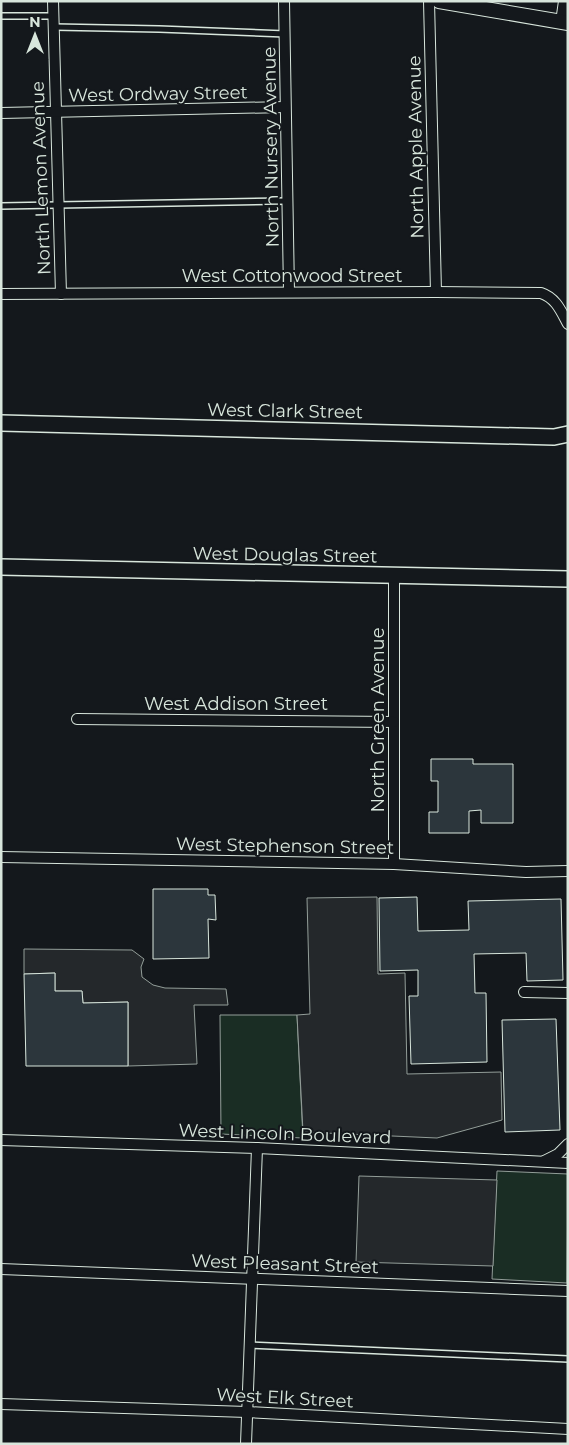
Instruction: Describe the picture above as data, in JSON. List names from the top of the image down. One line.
{"streets":{"main road":["West Clark Street","West Douglas Street"],"street":["West Ordway Street","North Nursery Avenue","North Apple Avenue","North Lemon Avenue","West Cottonwood Street","West Addison Street","North Green Avenue","West Stephenson Street","West Lincoln Boulevard","West Pleasant Street","West Elk Street"]},"crossings":[["West Ordway Street","North Nursery Avenue"],["West Ordway Street","North Lemon Avenue"],["North Nursery Avenue","West Cottonwood Street"],["North Apple Avenue","West Cottonwood Street"],["North Lemon Avenue","West Cottonwood Street"],["West Douglas Street","North Green Avenue"],["West Addison Street","North Green Avenue"],["North Green Avenue","West Stephenson Street"]],"north":"top"}
